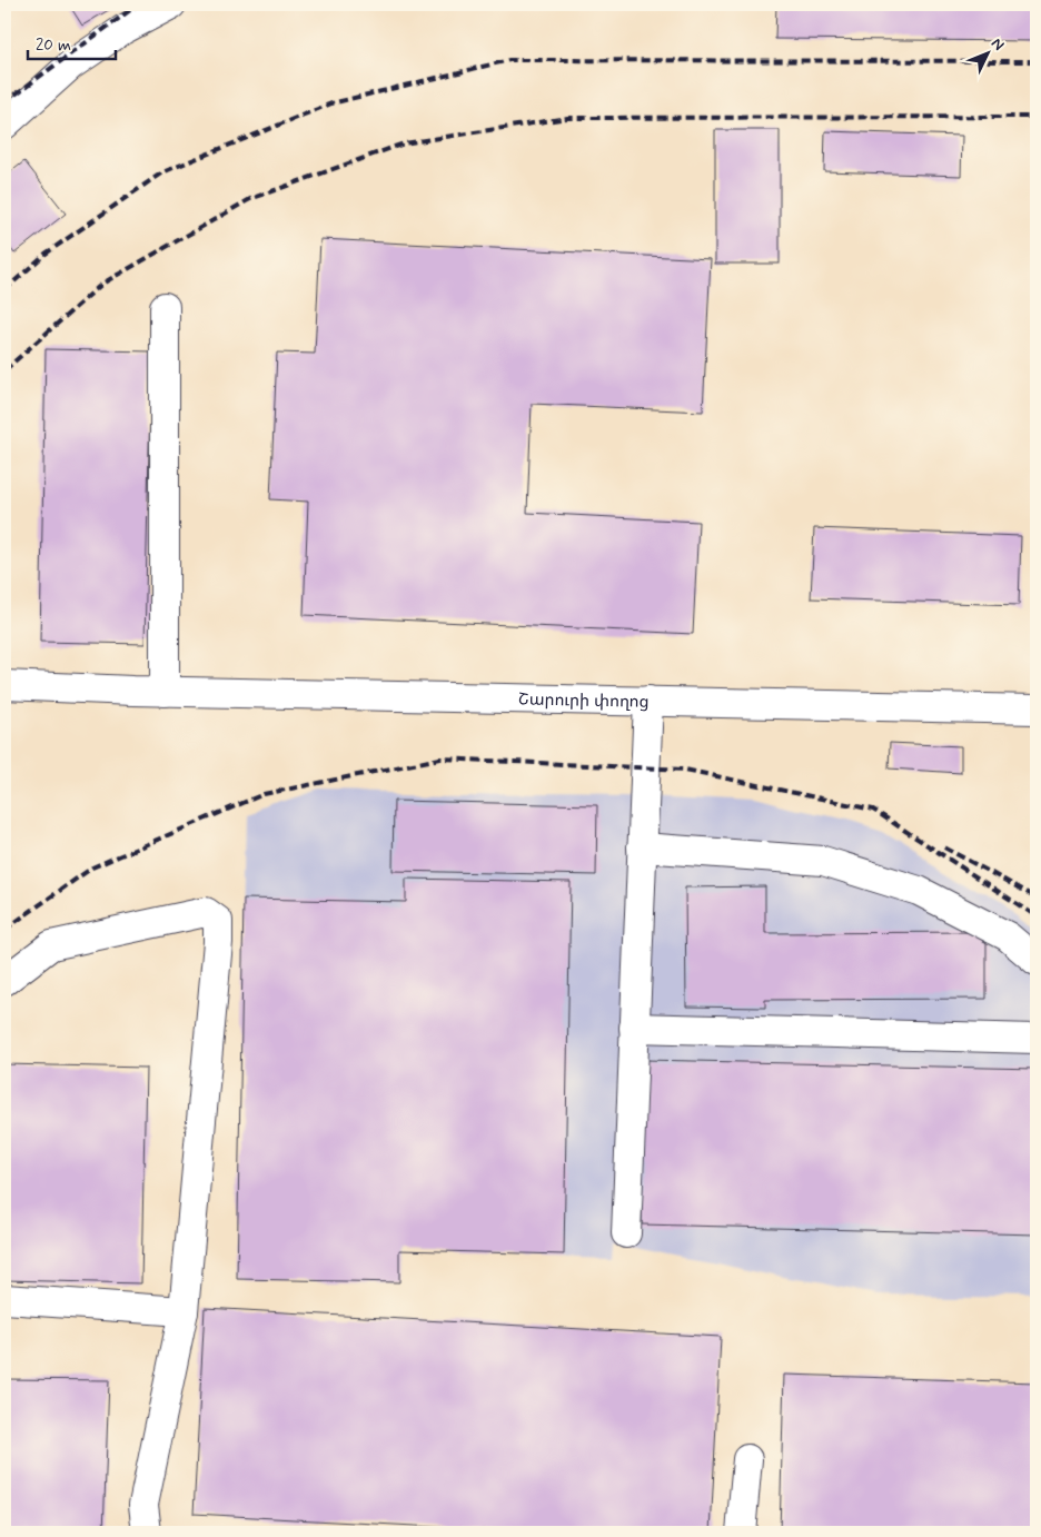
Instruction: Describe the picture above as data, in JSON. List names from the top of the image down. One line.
{"streets":{"street":["Շարուրի փողոց"]},"scale_bar":"20 m","north":"top right"}
